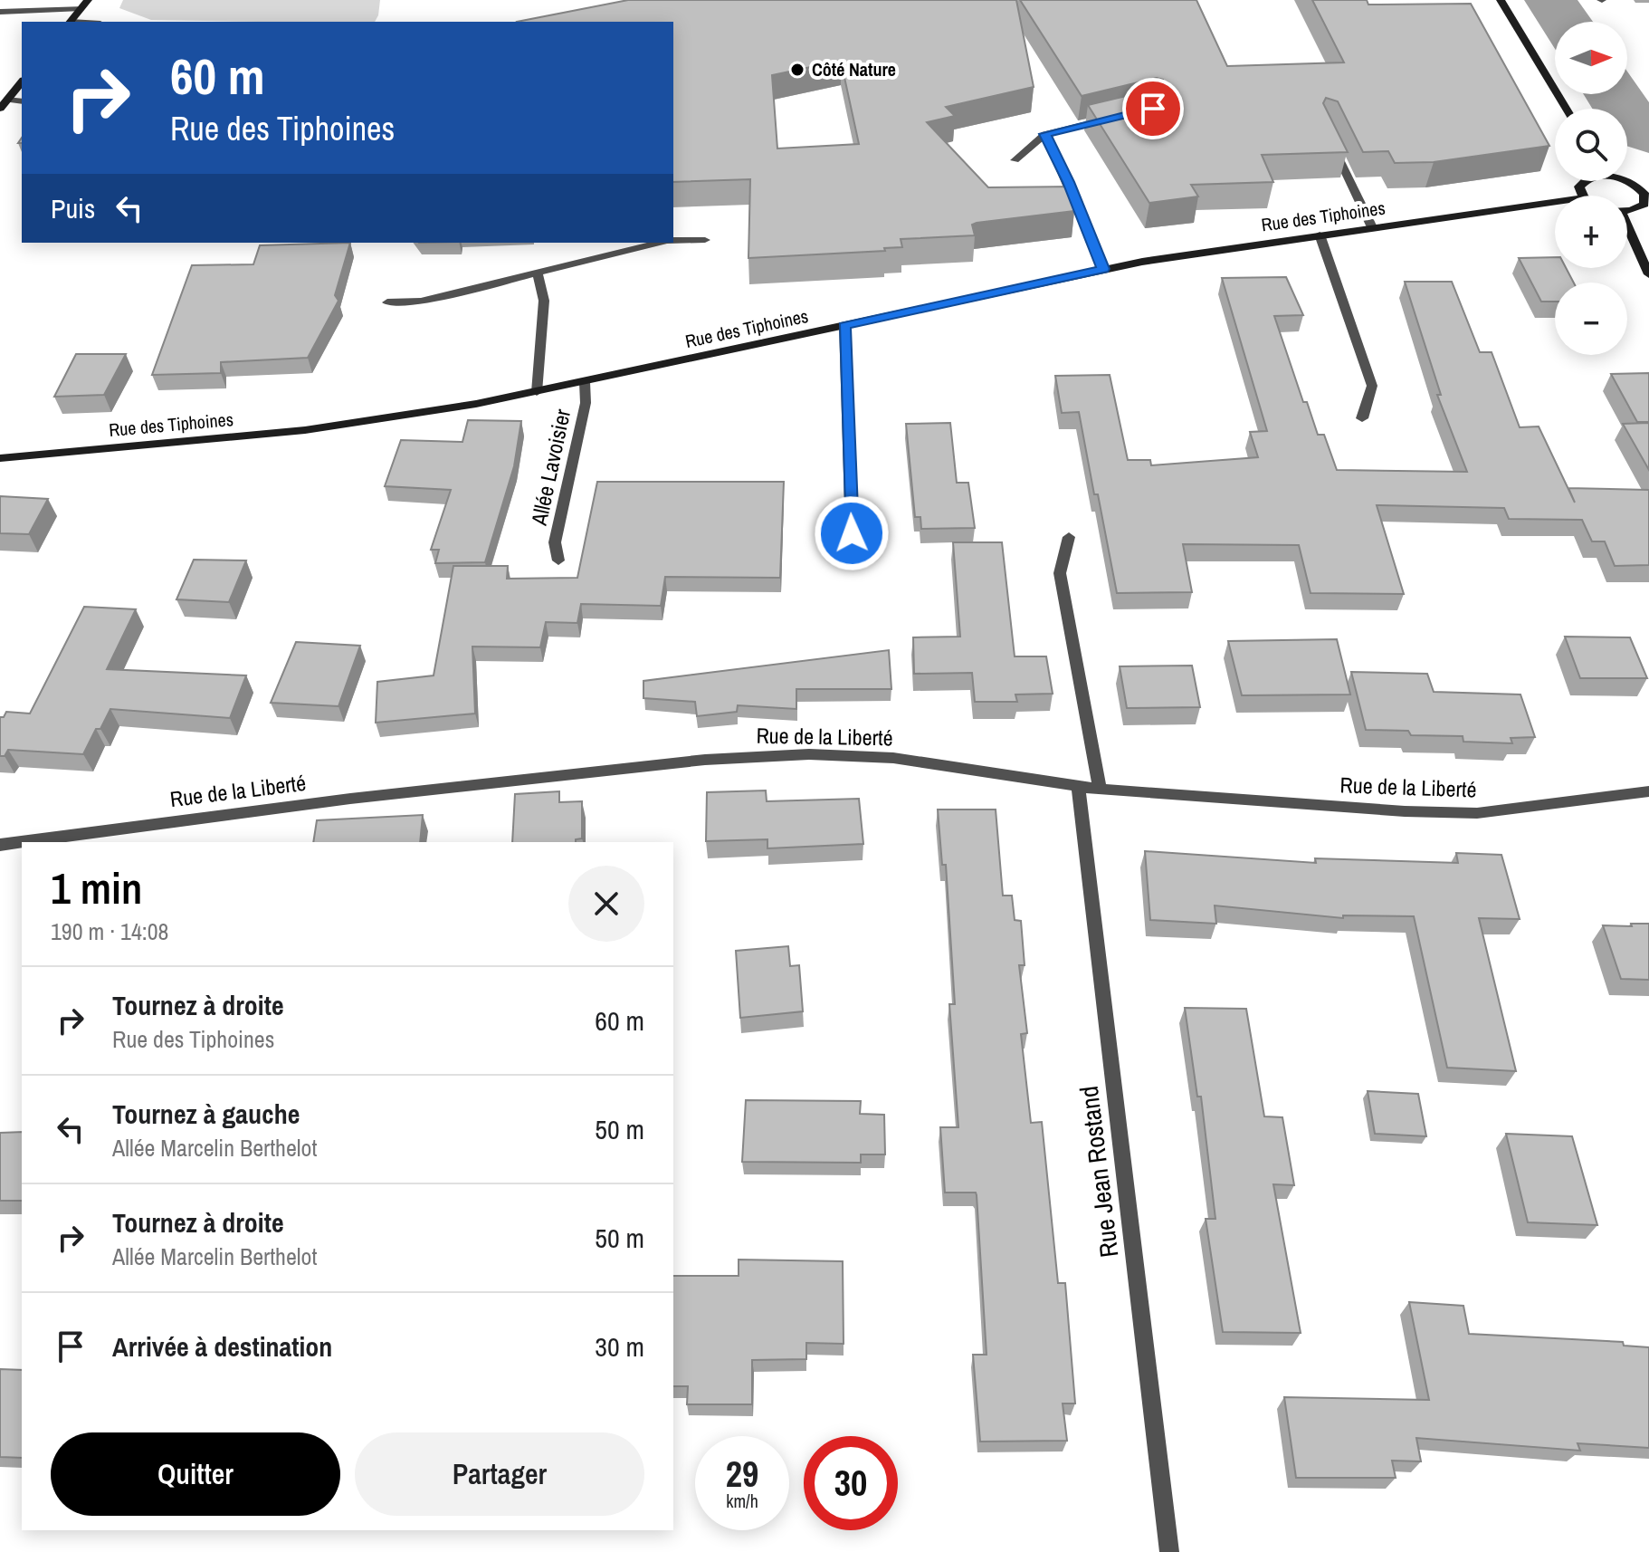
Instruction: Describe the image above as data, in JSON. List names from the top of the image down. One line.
{"streets":{"street":["Rue des Tiphoines","Allée Lavoisier","Rue de la Liberté","Rue Jean Rostand"]},"crossings":[["Rue des Tiphoines","Allée Lavoisier"],["Rue de la Liberté","Rue Jean Rostand"]],"places":["Côté Nature"],"north":"right","page":{"map_buttons":["+","−"],"turn":["60 m","Rue des Tiphoines"],"then":"Puis","heading":["1 min","190 m · 14:08"],"list":[{"name":"Tournez à droite","note":"Rue des Tiphoines","value":"60 m"},{"name":"Tournez à gauche","note":"Allée Marcelin Berthelot","value":"50 m"},{"name":"Tournez à droite","note":"Allée Marcelin Berthelot","value":"50 m"},{"name":"Arrivée à destination","value":"30 m"}],"buttons":["Quitter","Partager"],"speed":"29 km/h","limit":"30"}}
